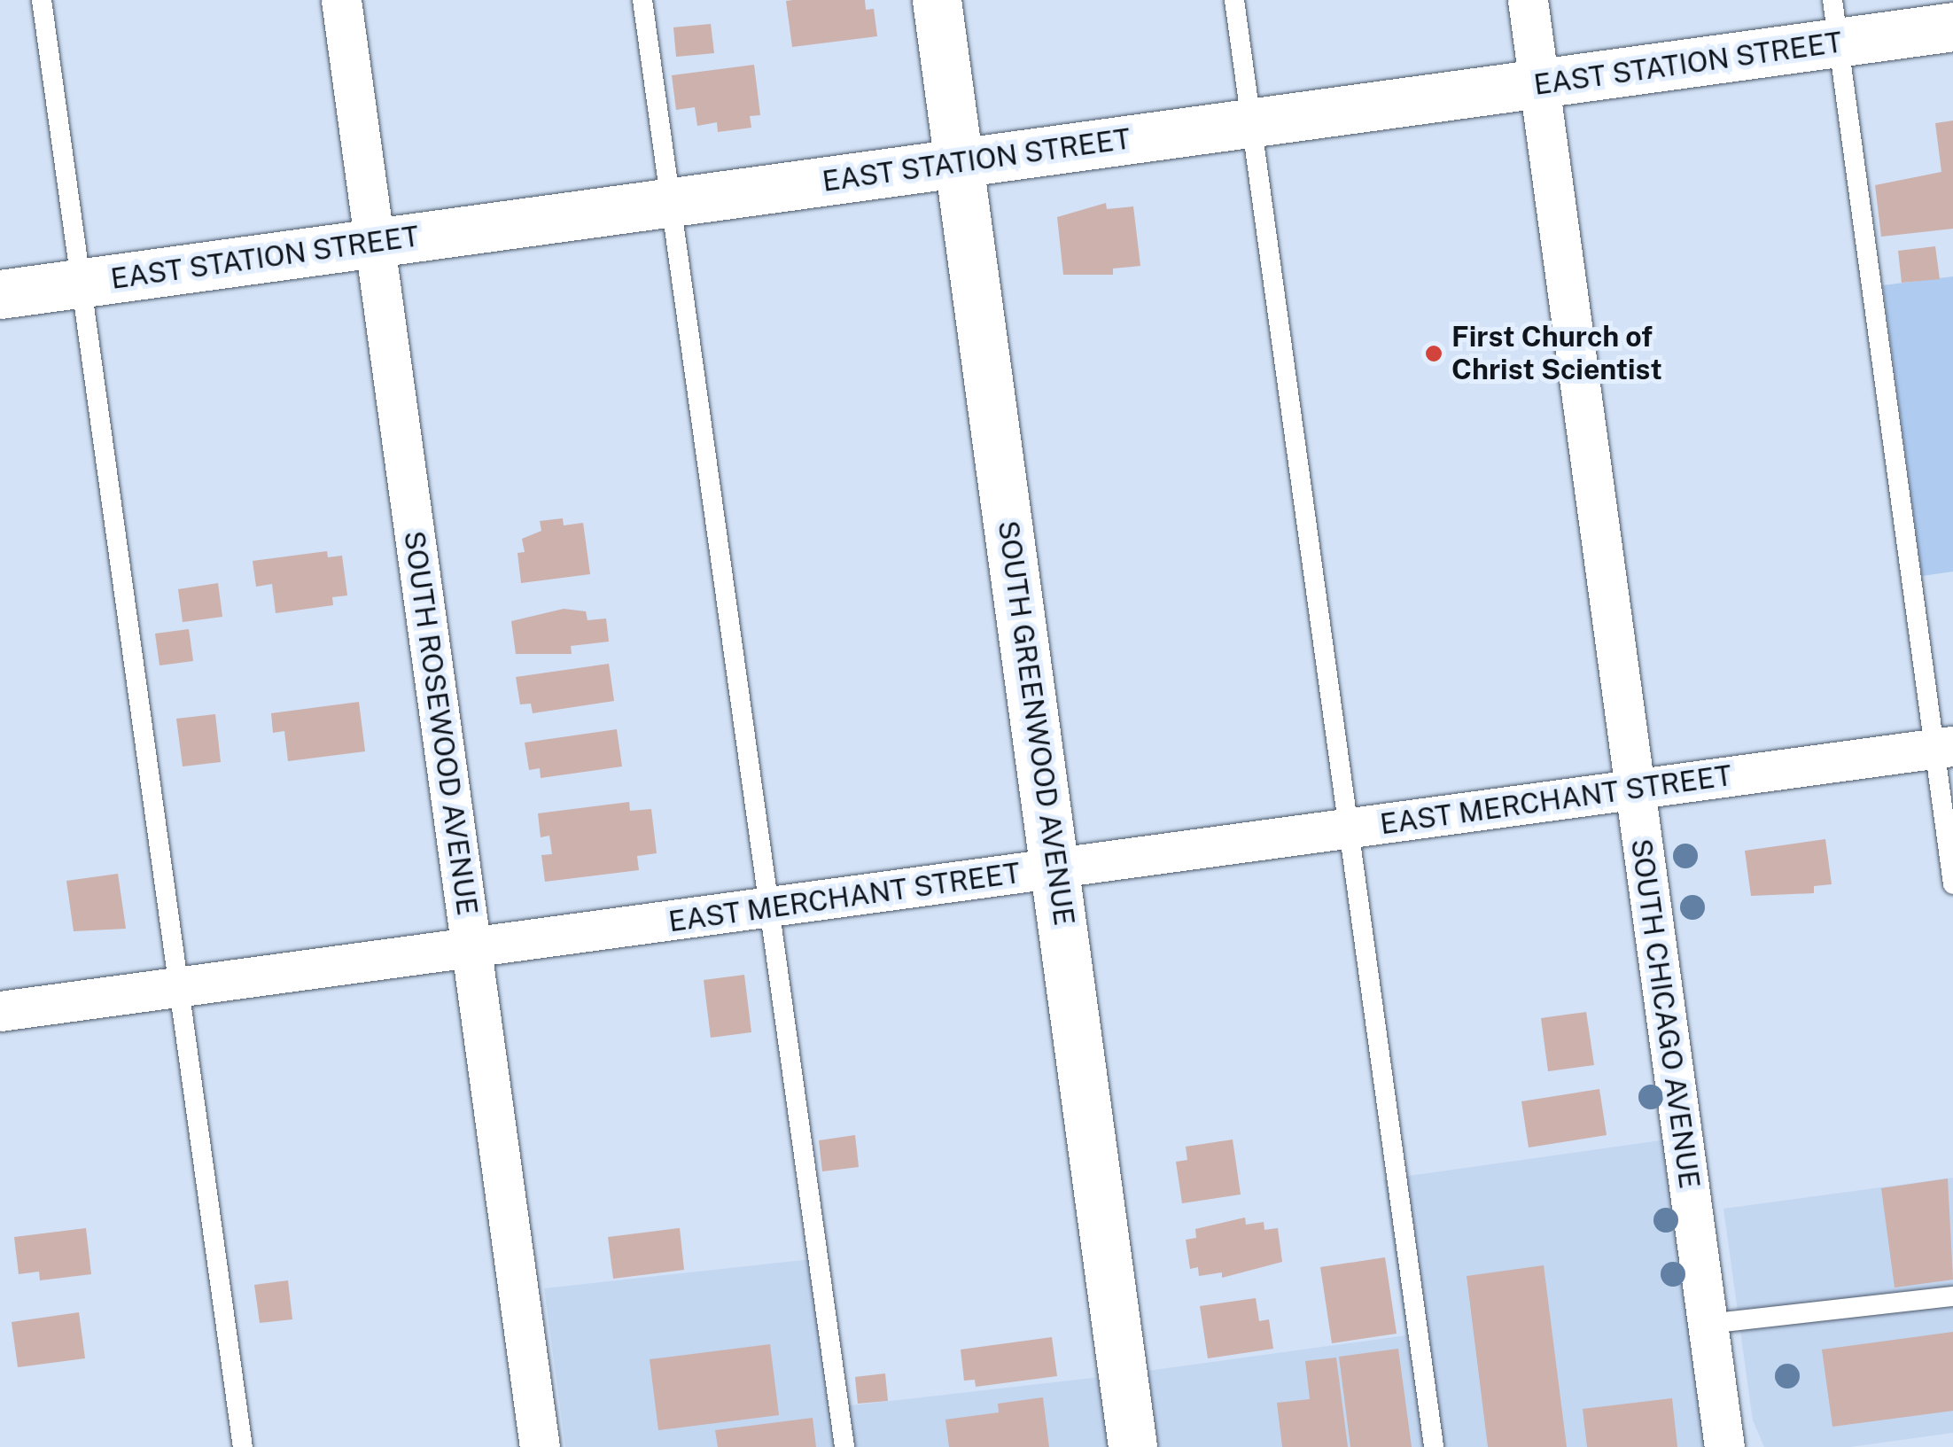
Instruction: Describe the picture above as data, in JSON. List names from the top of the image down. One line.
{"streets":{"main road":["EAST STATION STREET","SOUTH GREENWOOD AVENUE"],"street":["SOUTH ROSEWOOD AVENUE","EAST MERCHANT STREET","SOUTH CHICAGO AVENUE"]},"crossings":[["EAST STATION STREET","SOUTH ROSEWOOD AVENUE"],["EAST STATION STREET","SOUTH GREENWOOD AVENUE"],["EAST STATION STREET","SOUTH CHICAGO AVENUE"],["SOUTH ROSEWOOD AVENUE","EAST MERCHANT STREET"],["SOUTH GREENWOOD AVENUE","EAST MERCHANT STREET"],["EAST MERCHANT STREET","SOUTH CHICAGO AVENUE"]],"places":["First Church of Christ Scientist"]}
